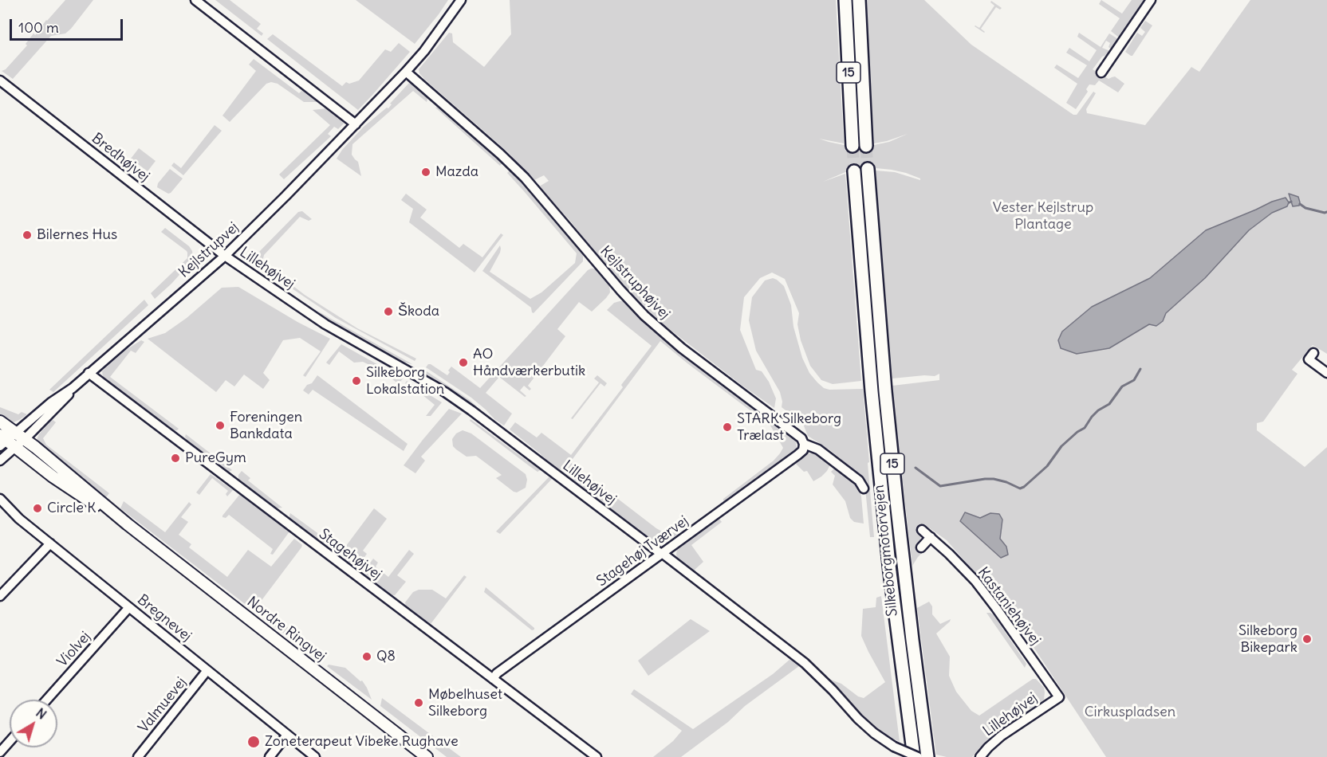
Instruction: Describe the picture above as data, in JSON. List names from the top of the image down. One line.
{"streets":{"highway":["15","Silkeborgmotorvejen"],"main road":["Nordre Ringvej"],"street":["Bredhøjvej","Kejlstrupvej","Lillehøjvej","Kejlstruphøjvej","Stagehøj Tværvej","Stagehøjvej","Kastaniehøjvej","Bregnevej","Violvej","Valmuevej"]},"crossings":[["Bredhøjvej","Kejlstrupvej"],["Bredhøjvej","Lillehøjvej"],["Kejlstrupvej","Lillehøjvej"],["Kejlstrupvej","Kejlstruphøjvej"],["Kejlstrupvej","Stagehøjvej"],["Kejlstrupvej","Nordre Ringvej"],["Lillehøjvej","Stagehøj Tværvej"],["Lillehøjvej","Kastaniehøjvej"],["Kejlstruphøjvej","Stagehøj Tværvej"],["Stagehøj Tværvej","Stagehøjvej"],["Bregnevej","Violvej"],["Bregnevej","Valmuevej"]],"parks":["Vester Kejlstrup Plantage","Cirkuspladsen"],"places":["Mazda","Bilernes Hus","Škoda","AO Håndværkerbutik","Silkeborg Lokalstation","Foreningen Bankdata","STARK Silkeborg Trælast","PureGym","Circle K","Silkeborg Bikepark","Q8","Møbelhuset Silkeborg","Zoneterapeut Vibeke Rughave"],"scale_bar":"100 m","north":"top right"}
